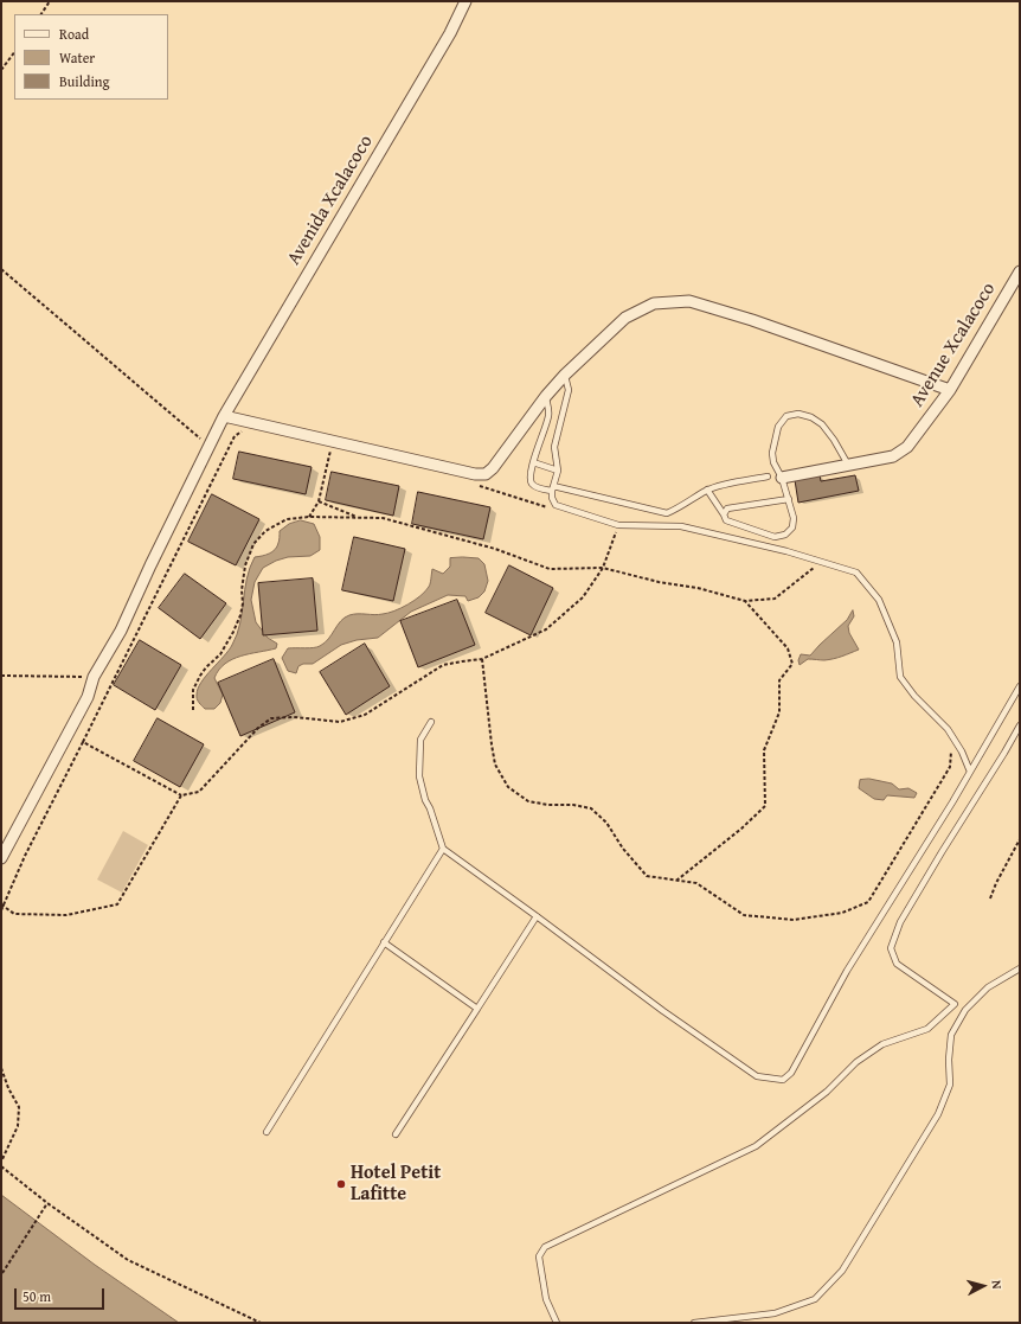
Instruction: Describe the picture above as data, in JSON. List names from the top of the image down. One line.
{"streets":{"street":["Avenida Xcalacoco","Avenue Xcalacoco"]},"places":["Hotel Petit Lafitte"],"legend":["Road","Water","Building"],"scale_bar":"50 m","north":"right"}
